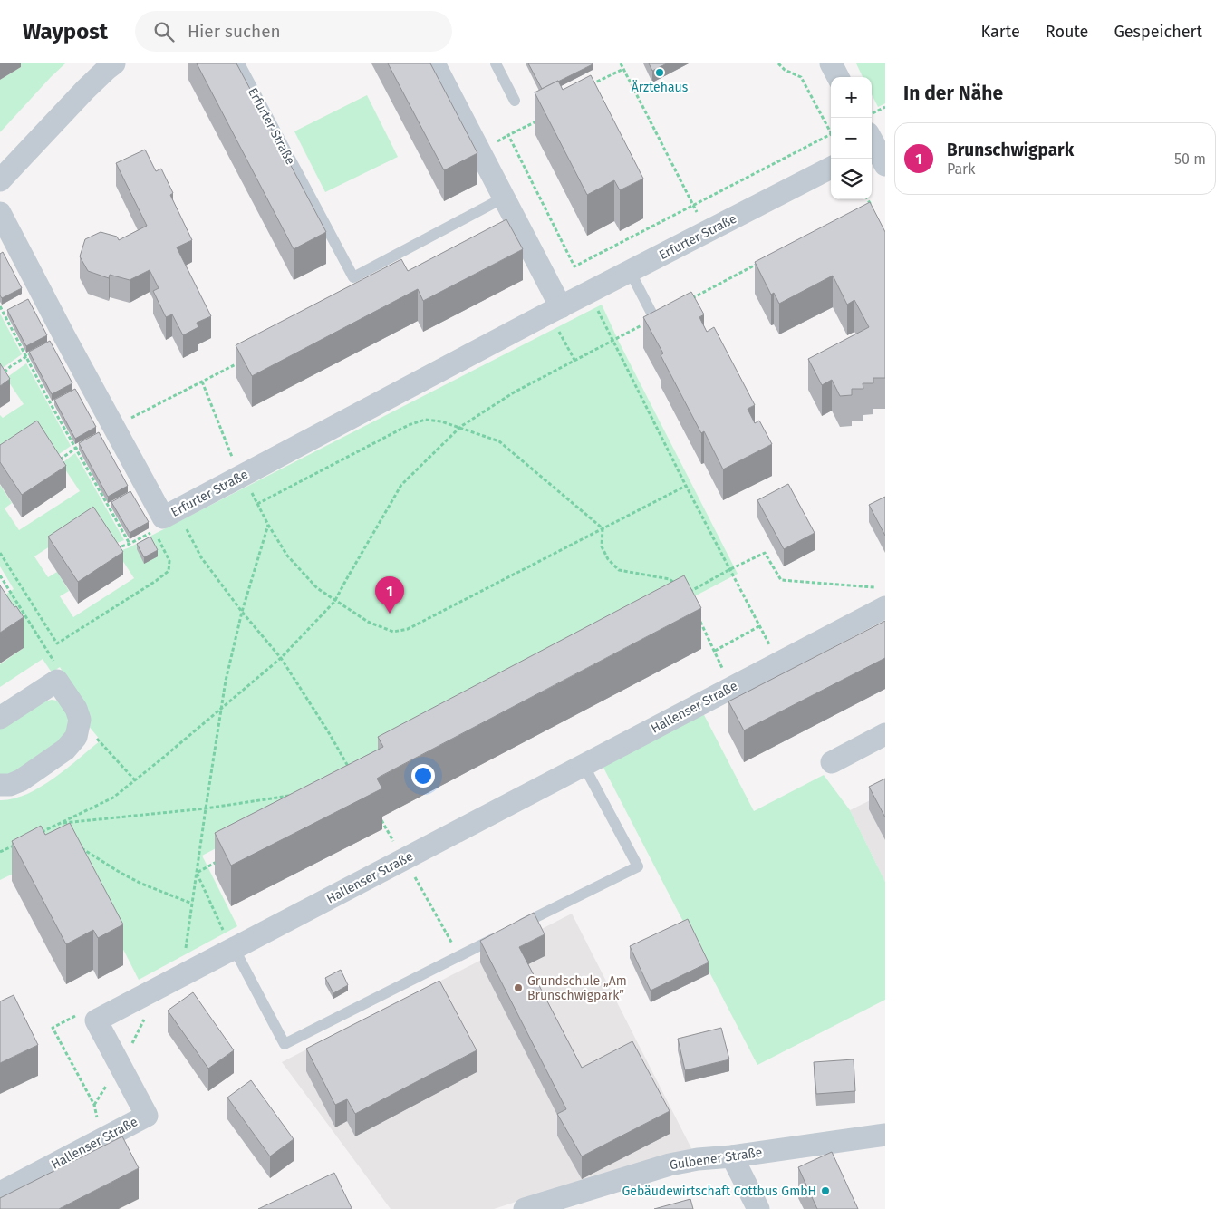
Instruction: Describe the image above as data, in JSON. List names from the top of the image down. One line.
{"streets":{"street":["Erfurter Straße","Hallenser Straße","Gulbener Straße"]},"places":["Ärztehaus","Grundschule „Am Brunschwigpark”","Gebäudewirtschaft Cottbus GmbH"],"page":{"header":"Waypost","search":"Hier suchen","nav":["Karte","Route","Gespeichert"],"heading":"In der Nähe","map_buttons":["+","−"],"list":[{"mark":"1","name":"Brunschwigpark","note":"Park","value":"50 m"}],"pins":"1"}}
